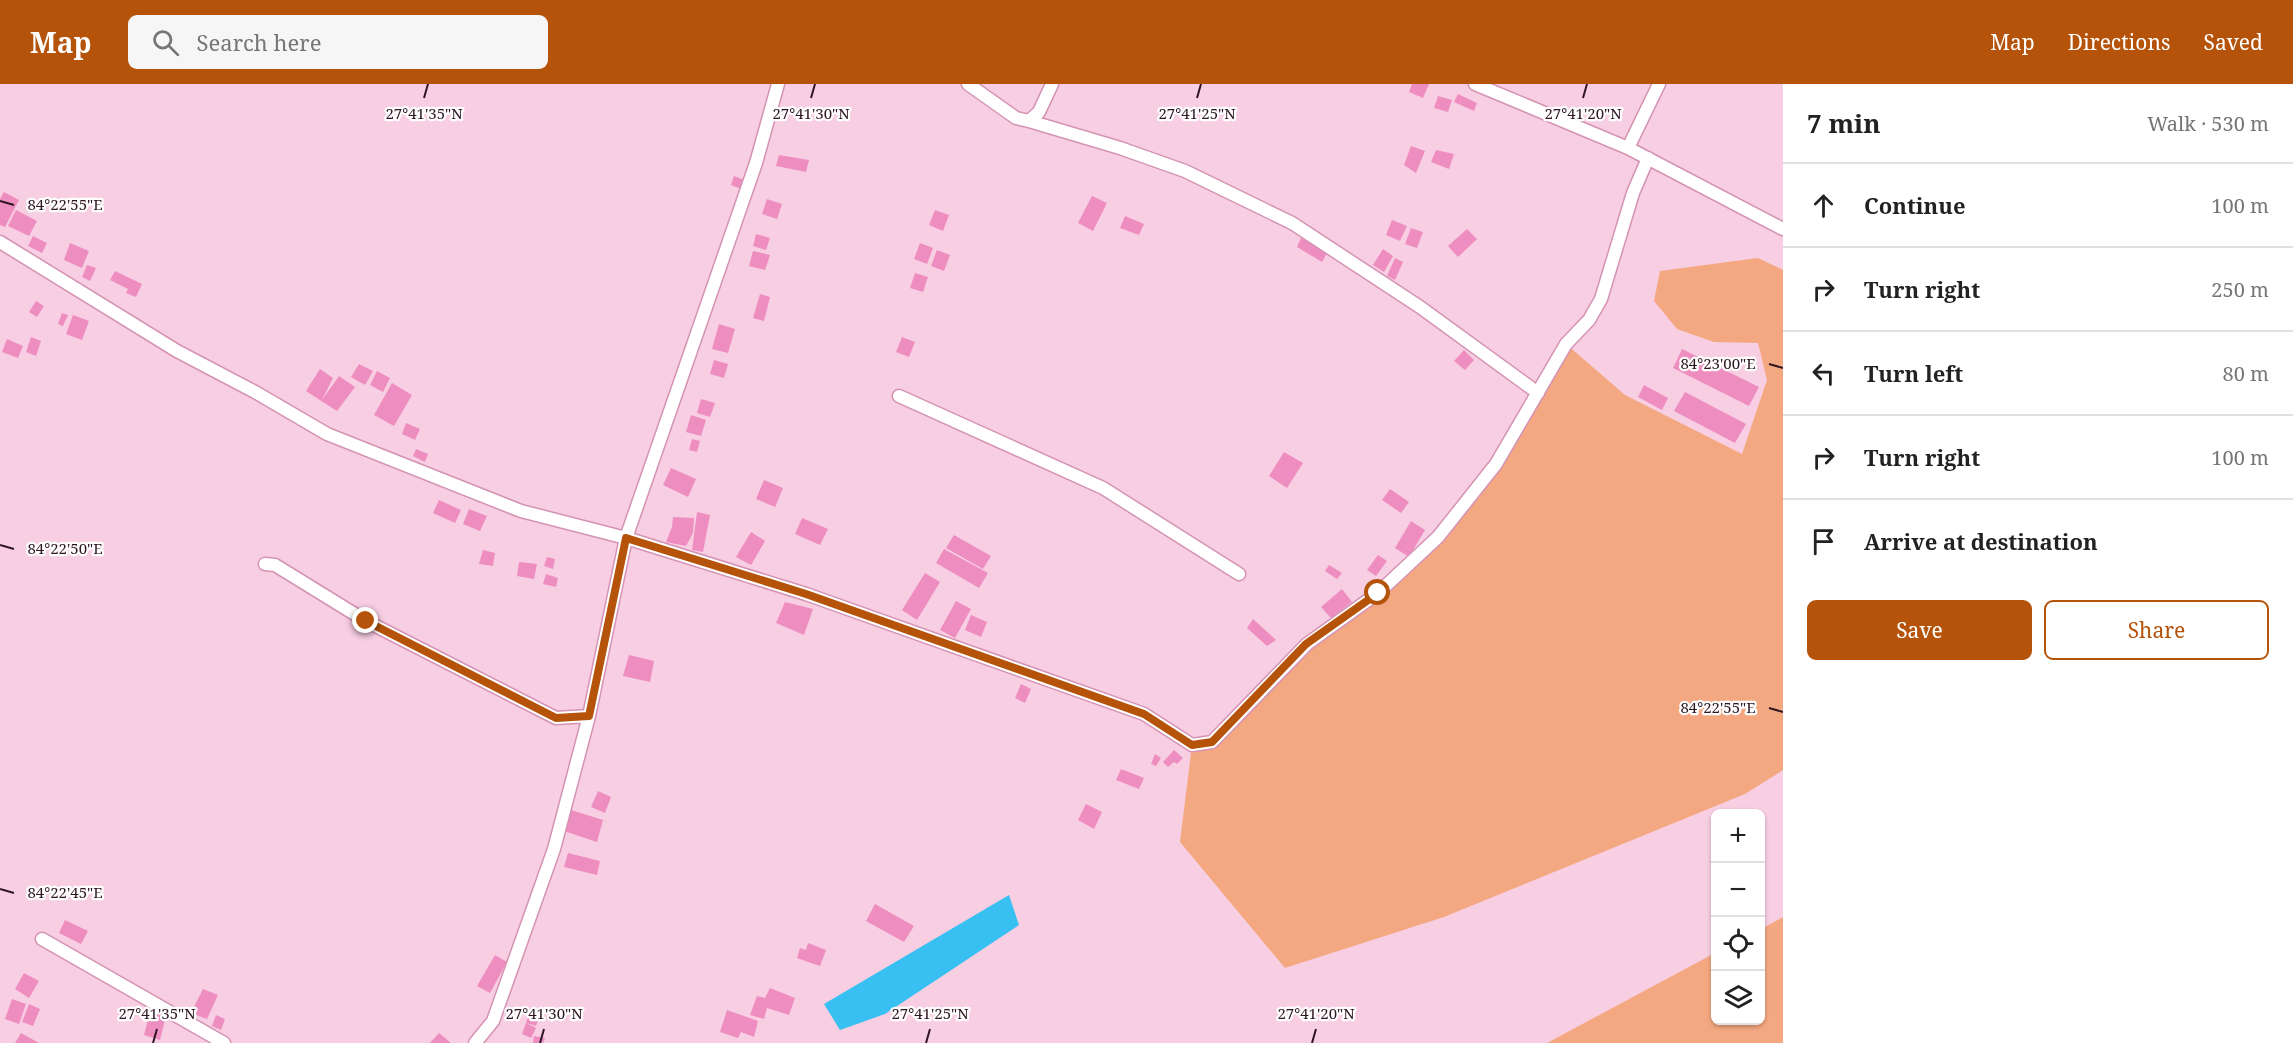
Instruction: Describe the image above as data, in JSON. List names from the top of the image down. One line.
{"page":{"header":"Map","search":"Search here","nav":["Map","Directions","Saved"],"heading":["7 min","Walk · 530 m"],"list":[["Continue","100 m"],["Turn right","250 m"],["Turn left","80 m"],["Turn right","100 m"],"Arrive at destination"],"buttons":["Save","Share"],"map_buttons":["+","−"]},"coordinates":["27°41'35\"N","27°41'30\"N","27°41'25\"N","27°41'20\"N","84°22'55\"E","84°23'00\"E","84°22'50\"E","84°22'45\"E"]}
